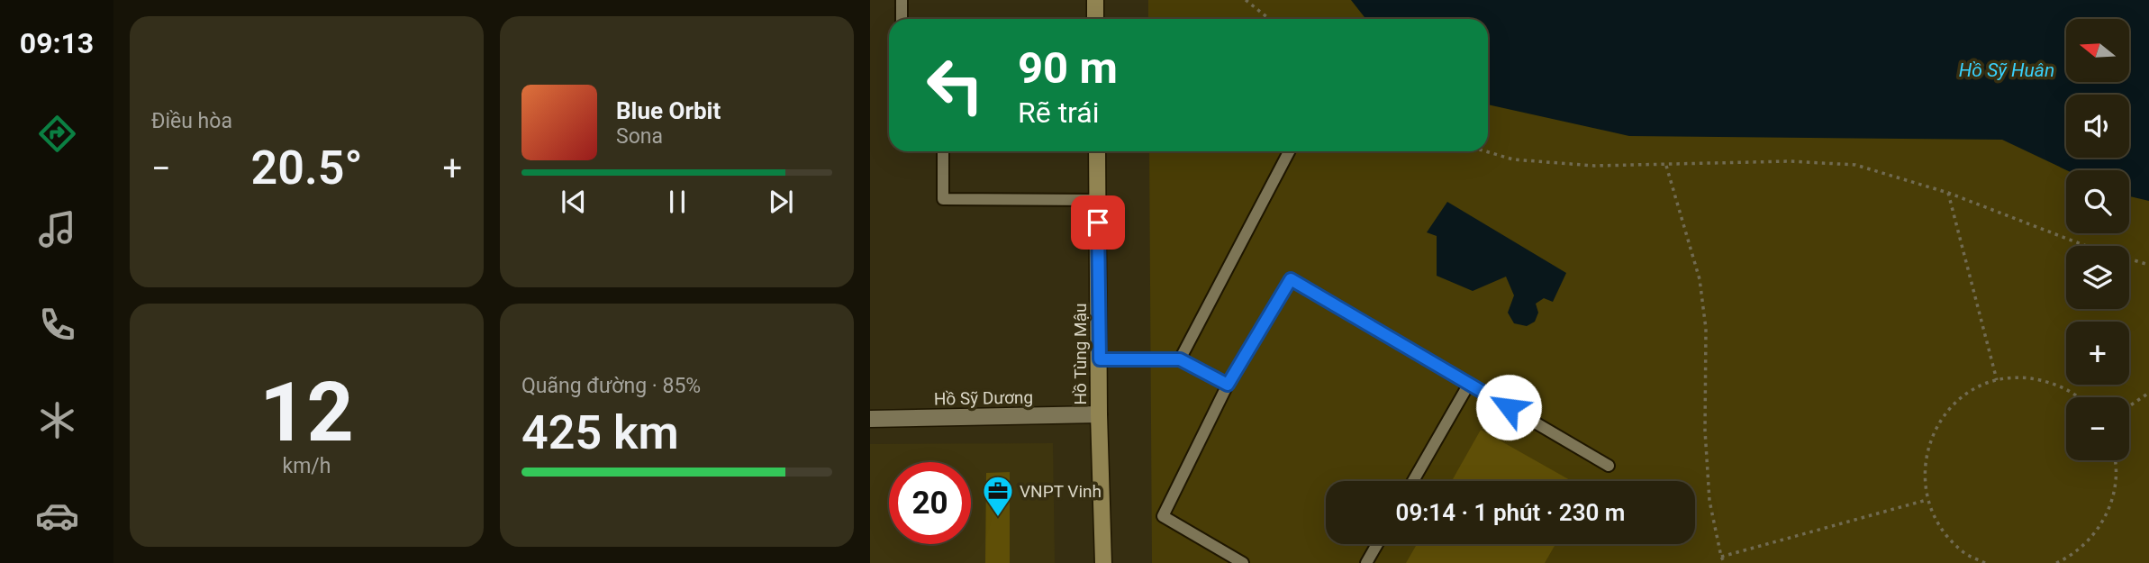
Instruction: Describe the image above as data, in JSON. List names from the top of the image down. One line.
{"streets":{"main road":["Hồ Tùng Mậu"],"street":["Hồ Sỹ Dương"]},"crossings":[["Hồ Tùng Mậu","Hồ Sỹ Dương"]],"water":["Hồ Sỹ Huân"],"places":{"office":["VNPT Vinh"]},"north":"left","page":{"tabs":"09:13","tile":["Điều hòa",["12","km/h"],["Quãng đường · 85%","425 km"]],"map_buttons":["+","−"],"turn":["90 m","Rẽ trái"],"song":["Blue Orbit","Sona"],"heat":["−","20.5°","+"],"limit":"20","trip":"09:14 · 1 phút · 230 m"}}
